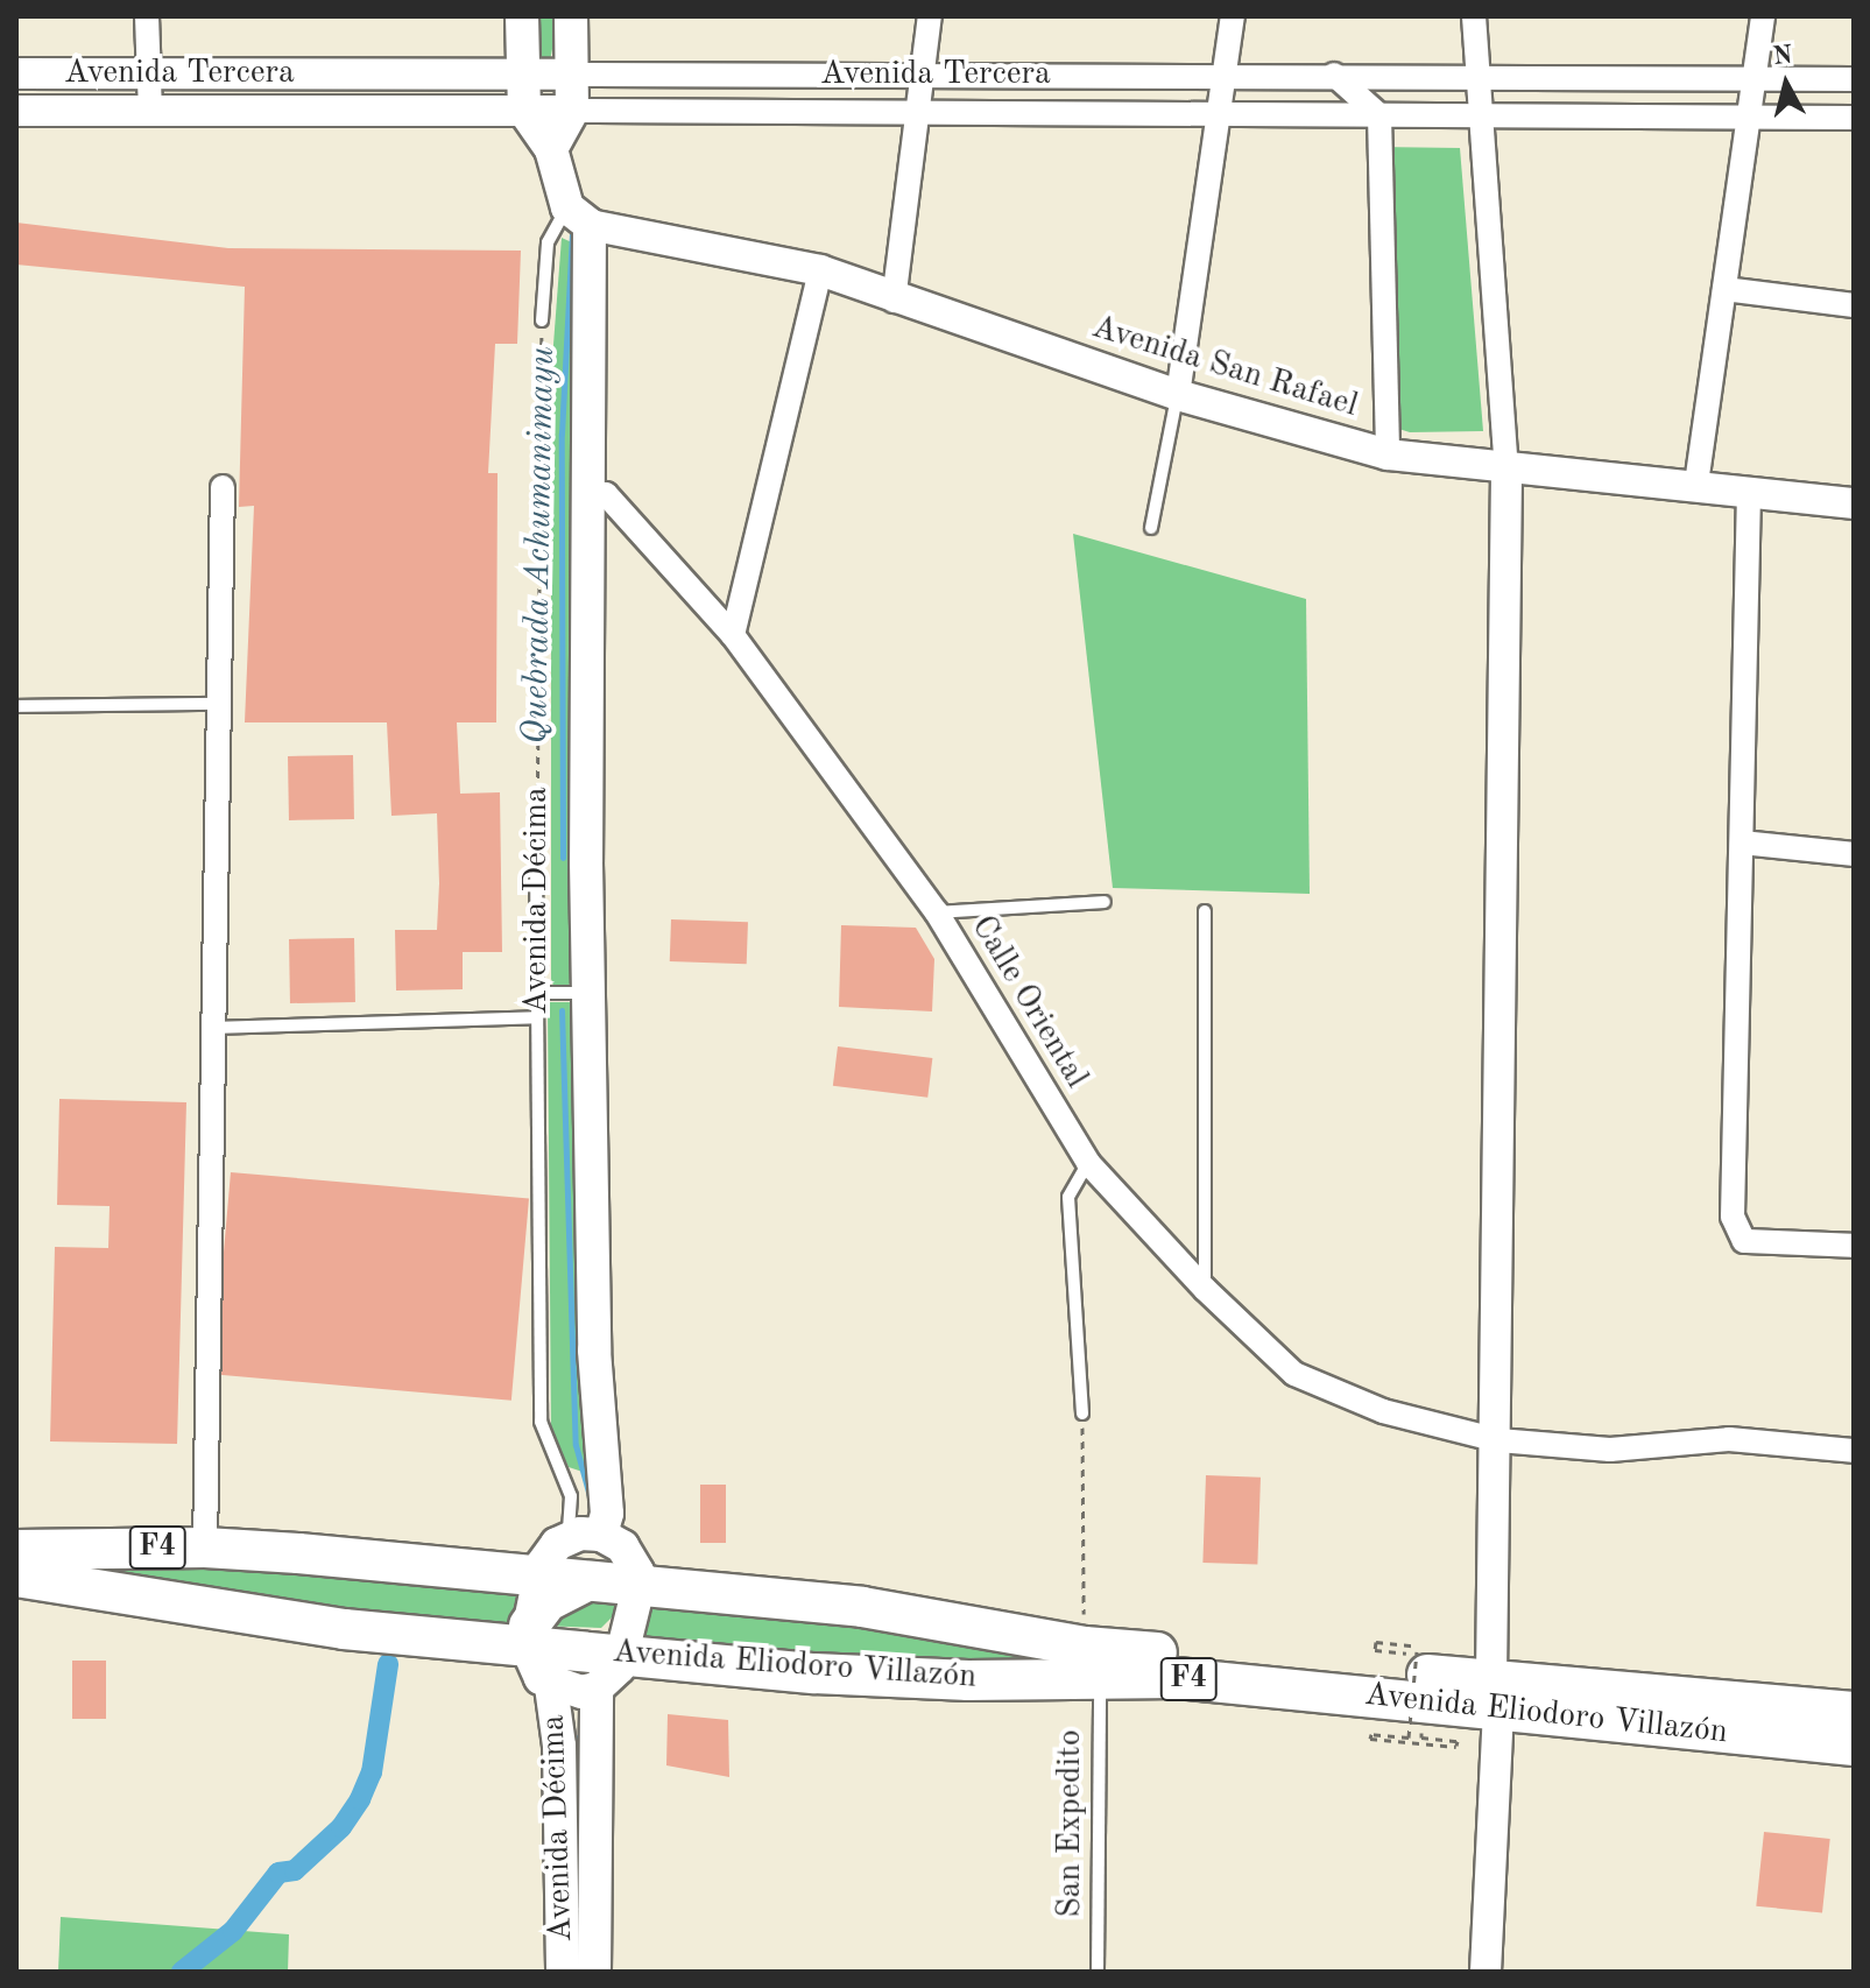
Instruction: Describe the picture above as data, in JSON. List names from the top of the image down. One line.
{"streets":{"highway":["F4","Avenida Eliodoro Villazón"],"main road":["Avenida Décima"],"street":["Avenida Tercera","Avenida San Rafael","Calle Oriental"],"lane":["San Expedito"]},"crossings":[["Avenida Tercera","Avenida Décima"],["Avenida San Rafael","Avenida Décima"],["Avenida Décima","Calle Oriental"],["Avenida Eliodoro Villazón","San Expedito"]],"water":["Quebrada Achumanimayu"],"north":"top"}
